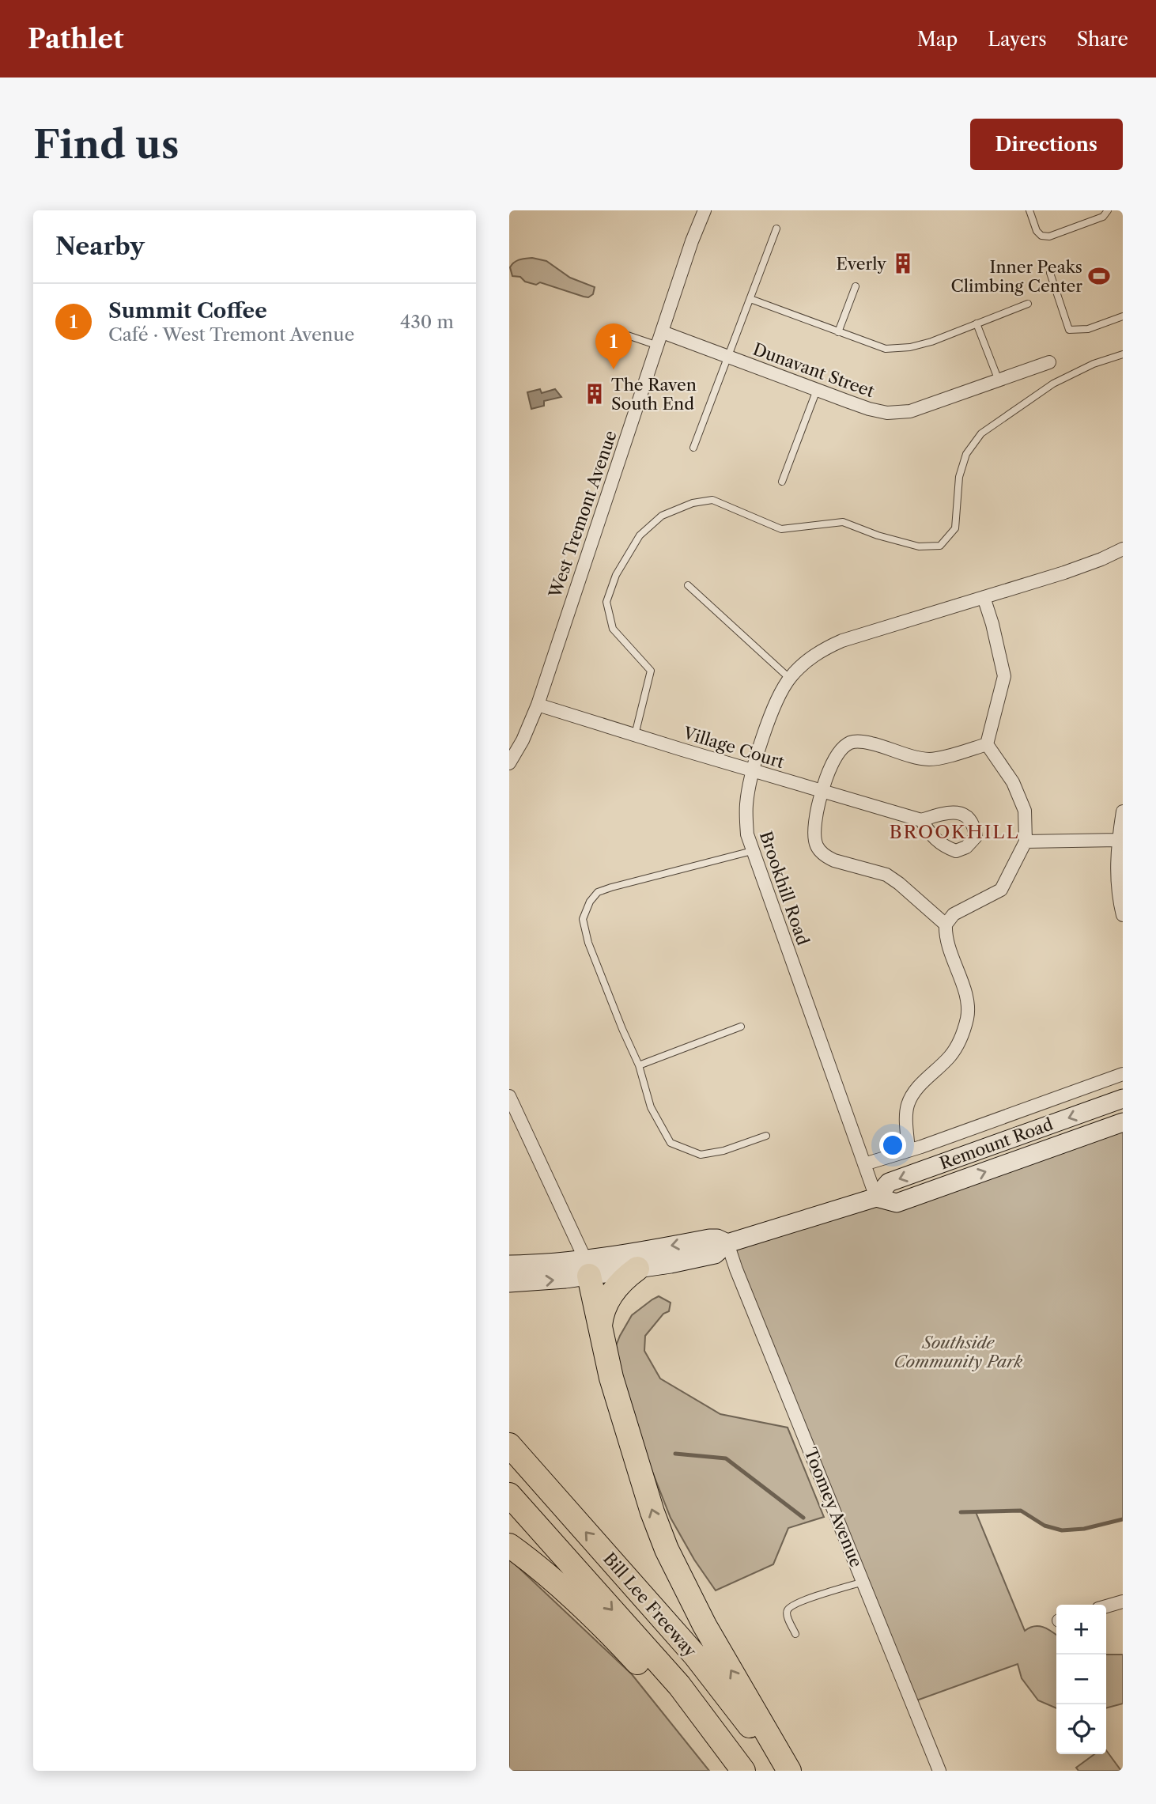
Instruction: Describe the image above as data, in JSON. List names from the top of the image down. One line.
{"streets":{"highway":["Bill Lee Freeway"],"main road":["Remount Road"],"street":["Dunavant Street","West Tremont Avenue","Village Court","Brookhill Road","Toomey Avenue"]},"crossings":[["Dunavant Street","West Tremont Avenue"],["West Tremont Avenue","Village Court"],["Village Court","Brookhill Road"],["Brookhill Road","Remount Road"],["Remount Road","Toomey Avenue"]],"districts":["BROOKHILL"],"parks":["Southside Community Park"],"places":{"building":["Everly","The Raven South End"],"sports":["Inner Peaks Climbing Center"]},"page":{"header":"Pathlet","nav":["Map","Layers","Share"],"buttons":"Directions","title":"Find us","heading":"Nearby","list":[{"mark":"1","name":"Summit Coffee","note":"Café · West Tremont Avenue","value":"430 m"}],"pins":"1","map_buttons":["+","−"]}}
